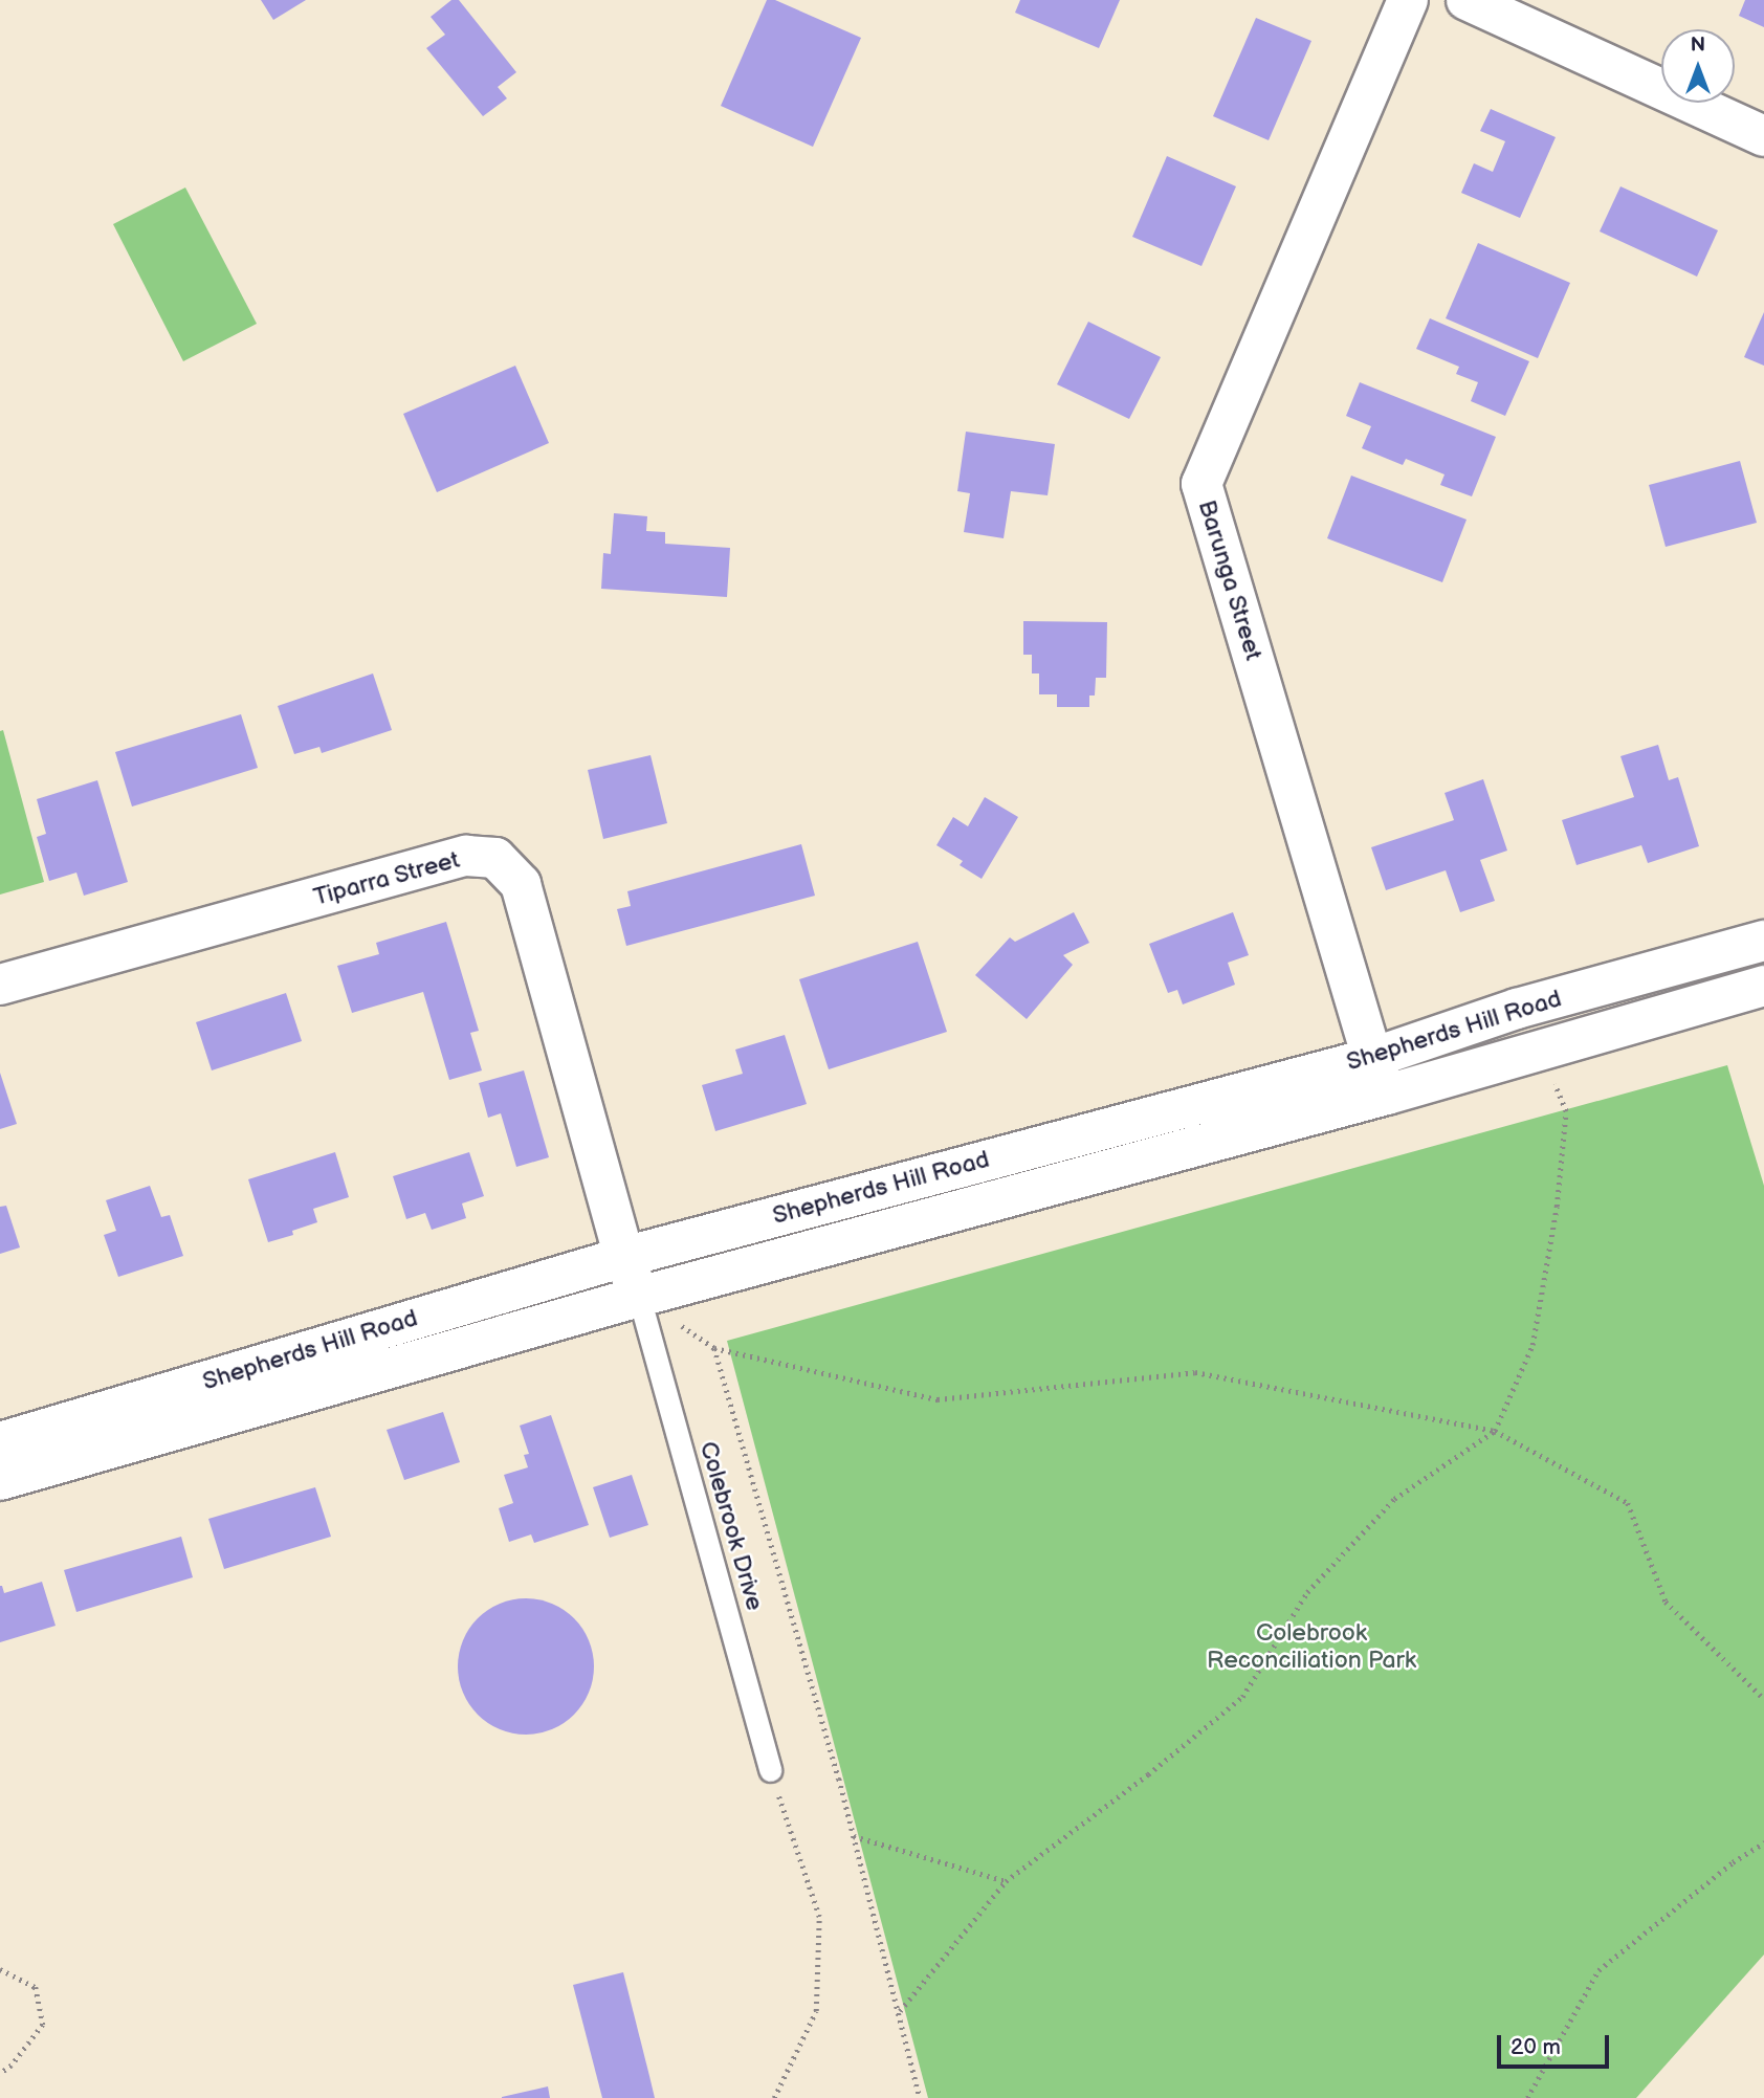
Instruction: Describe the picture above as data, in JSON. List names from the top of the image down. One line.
{"streets":{"main road":["Barunga Street","Tiparra Street","Shepherds Hill Road"],"lane":["Colebrook Drive"]},"crossings":[["Barunga Street","Shepherds Hill Road"],["Tiparra Street","Shepherds Hill Road"],["Tiparra Street","Colebrook Drive"],["Shepherds Hill Road","Colebrook Drive"]],"parks":["Colebrook Reconciliation Park"],"scale_bar":"20 m","north":"top"}
